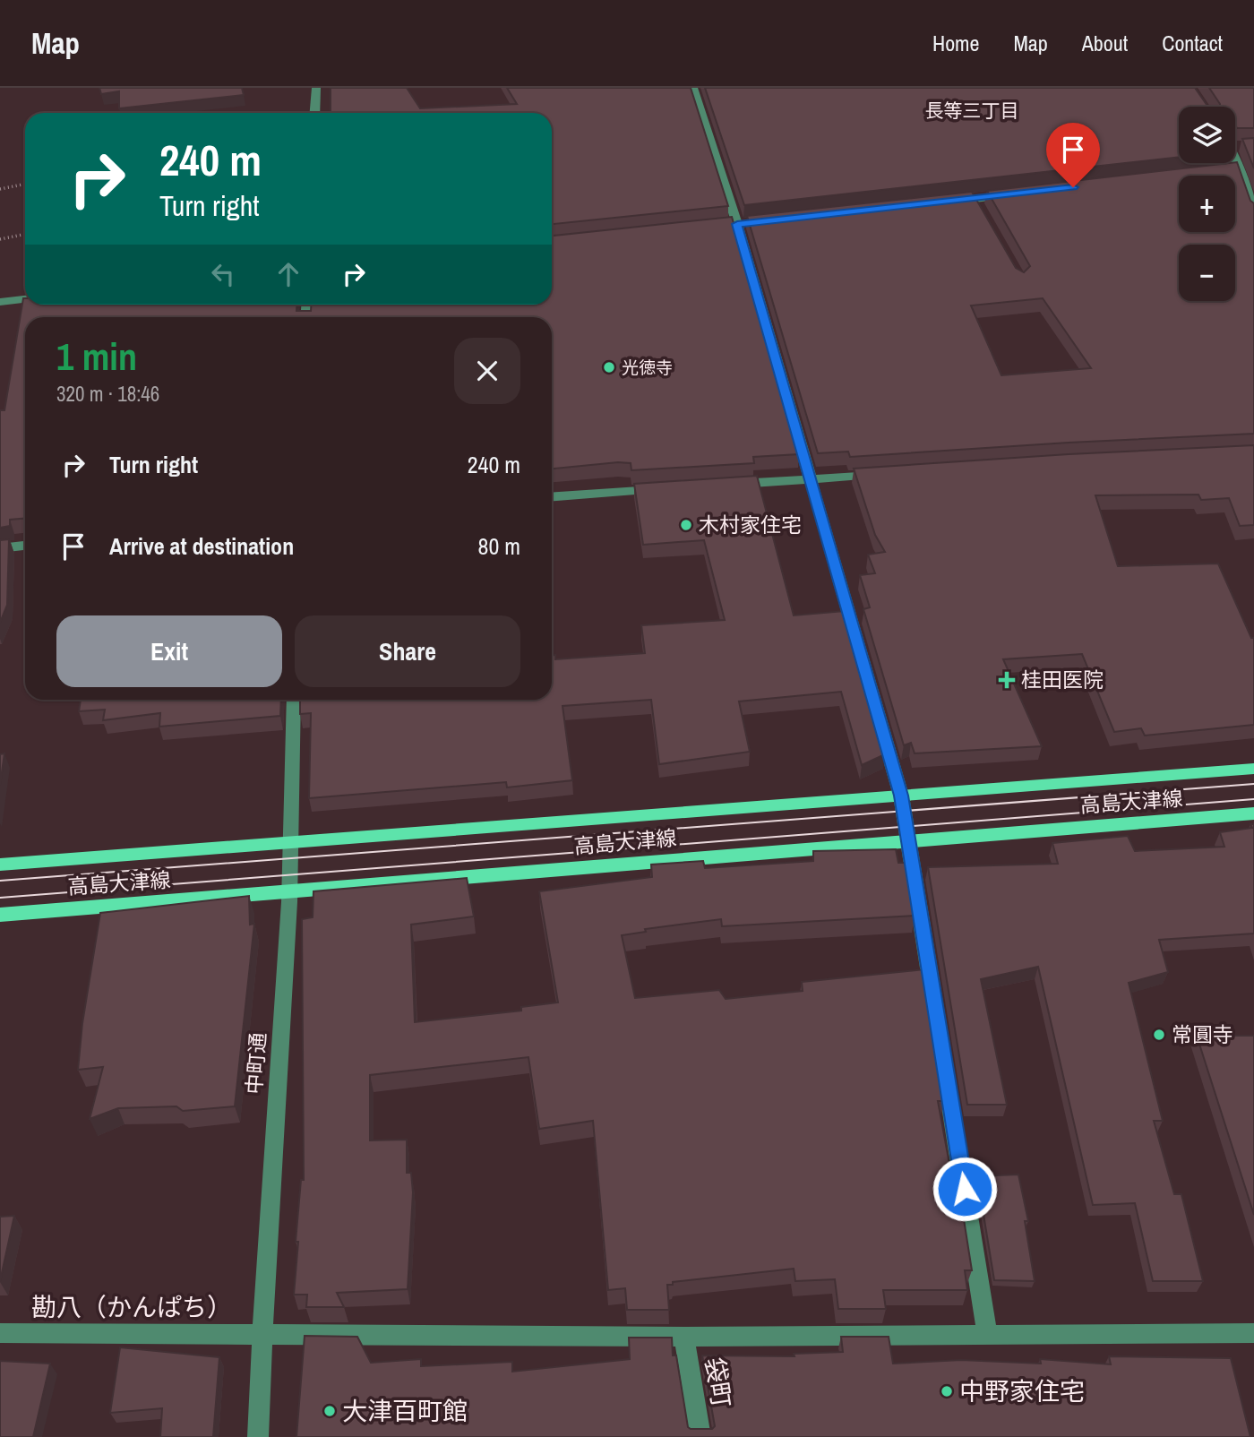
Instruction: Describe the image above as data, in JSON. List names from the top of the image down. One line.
{"streets":{"main road":["高島大津線"],"street":["中町通","勘八（かんぱち）","袋町"]},"crossings":[["高島大津線","中町通"],["中町通","勘八（かんぱち）"],["勘八（かんぱち）","袋町"]],"districts":["長等三丁目"],"places":{"other":["光徳寺","木村家住宅","常圓寺","中野家住宅","大津百町館"],"health":["桂田医院"]},"page":{"header":"Map","nav":["Home","Map","About","Contact"],"map_buttons":["+","−"],"turn":["240 m","Turn right"],"heading":["1 min","320 m · 18:46"],"list":[{"name":"Turn right","value":"240 m"},{"name":"Arrive at destination","value":"80 m"}],"buttons":["Exit","Share"]}}
